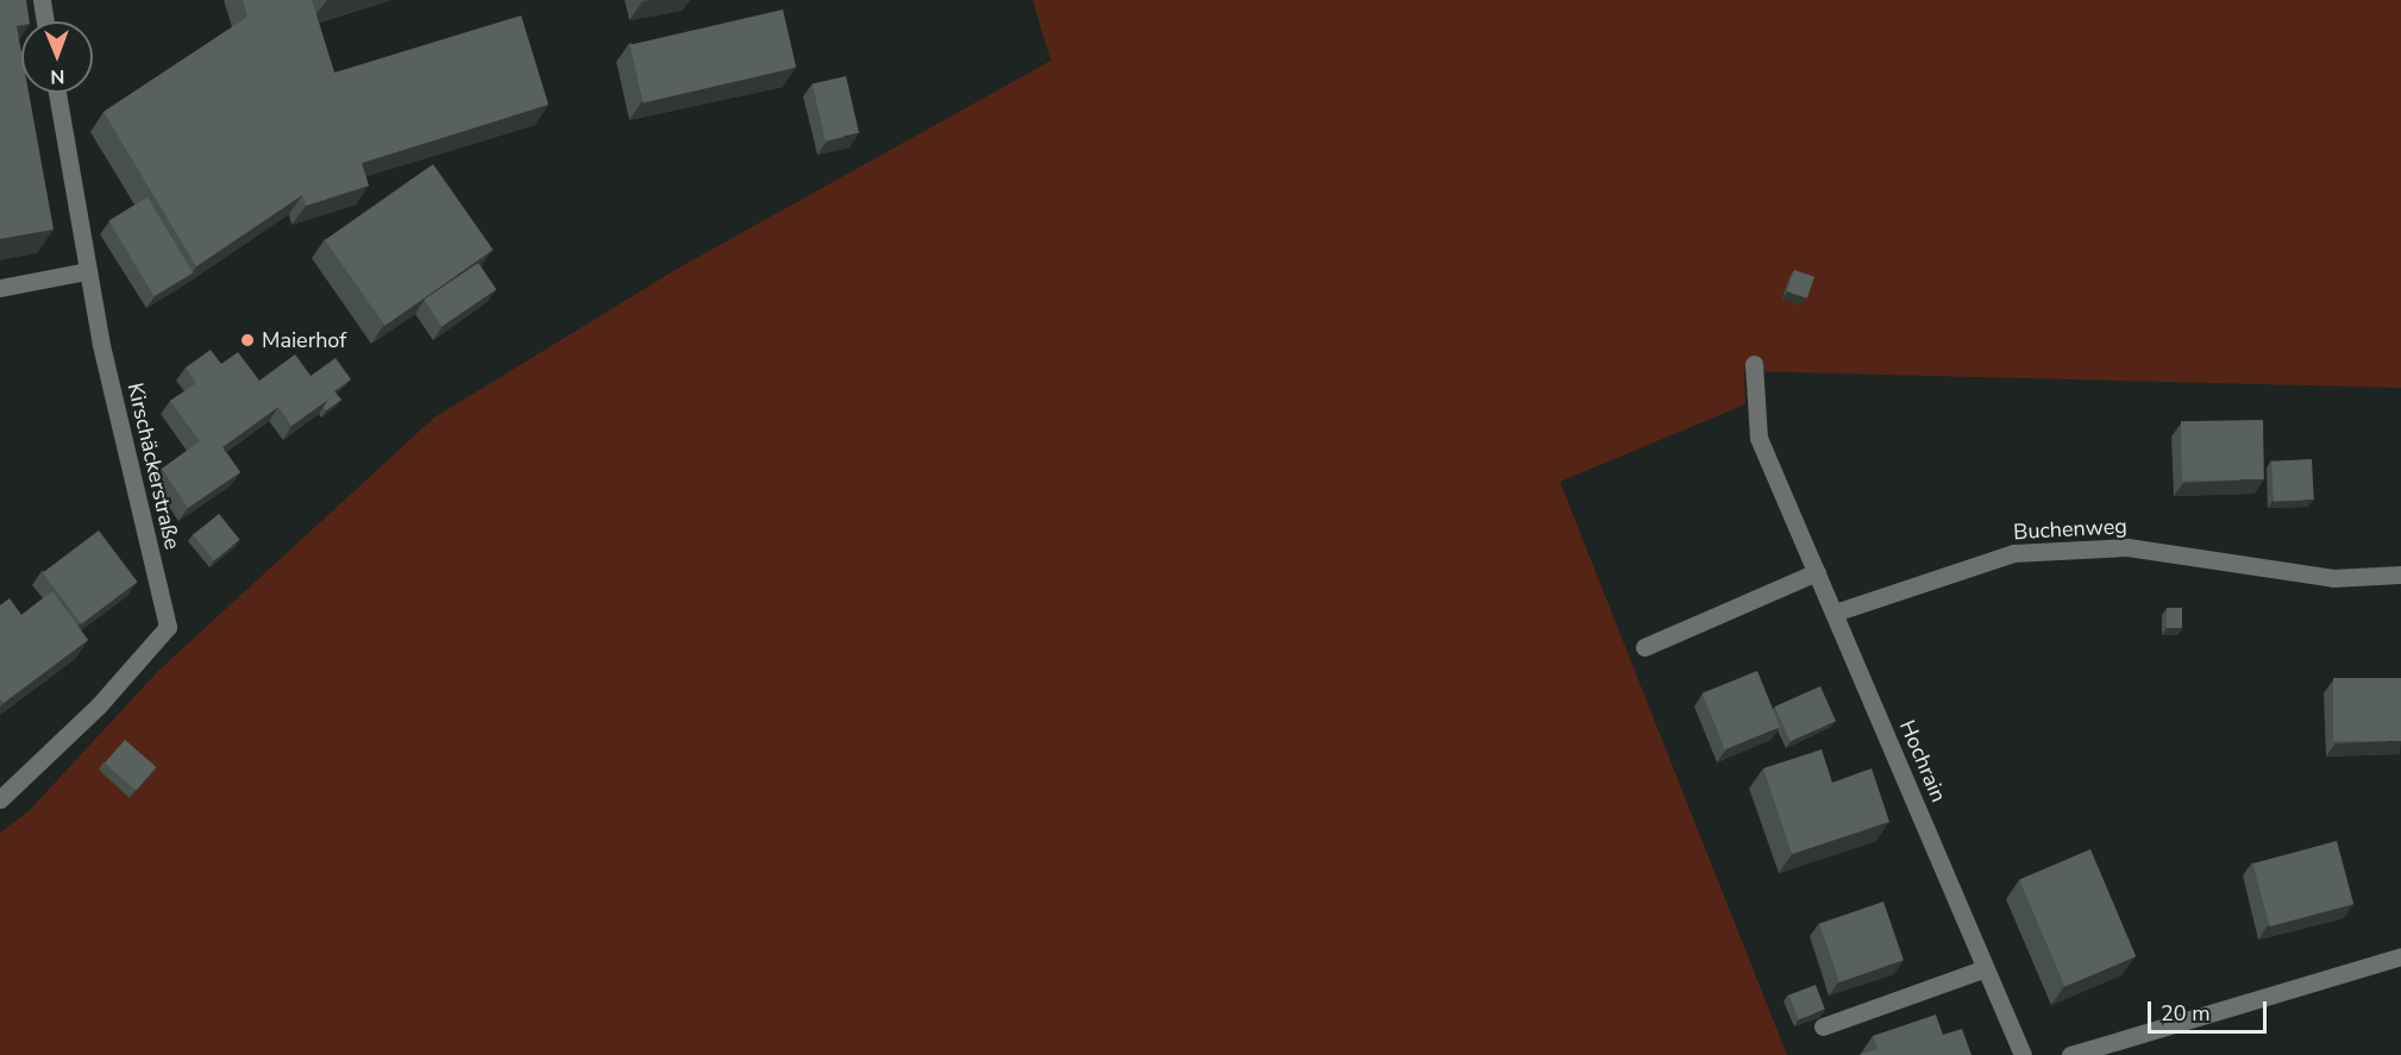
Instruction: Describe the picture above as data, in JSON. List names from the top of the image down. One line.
{"streets":{"street":["Kirschäckerstraße","Buchenweg","Hochrain"]},"crossings":[["Buchenweg","Hochrain"]],"places":["Maierhof"],"scale_bar":"20 m","north":"bottom"}
